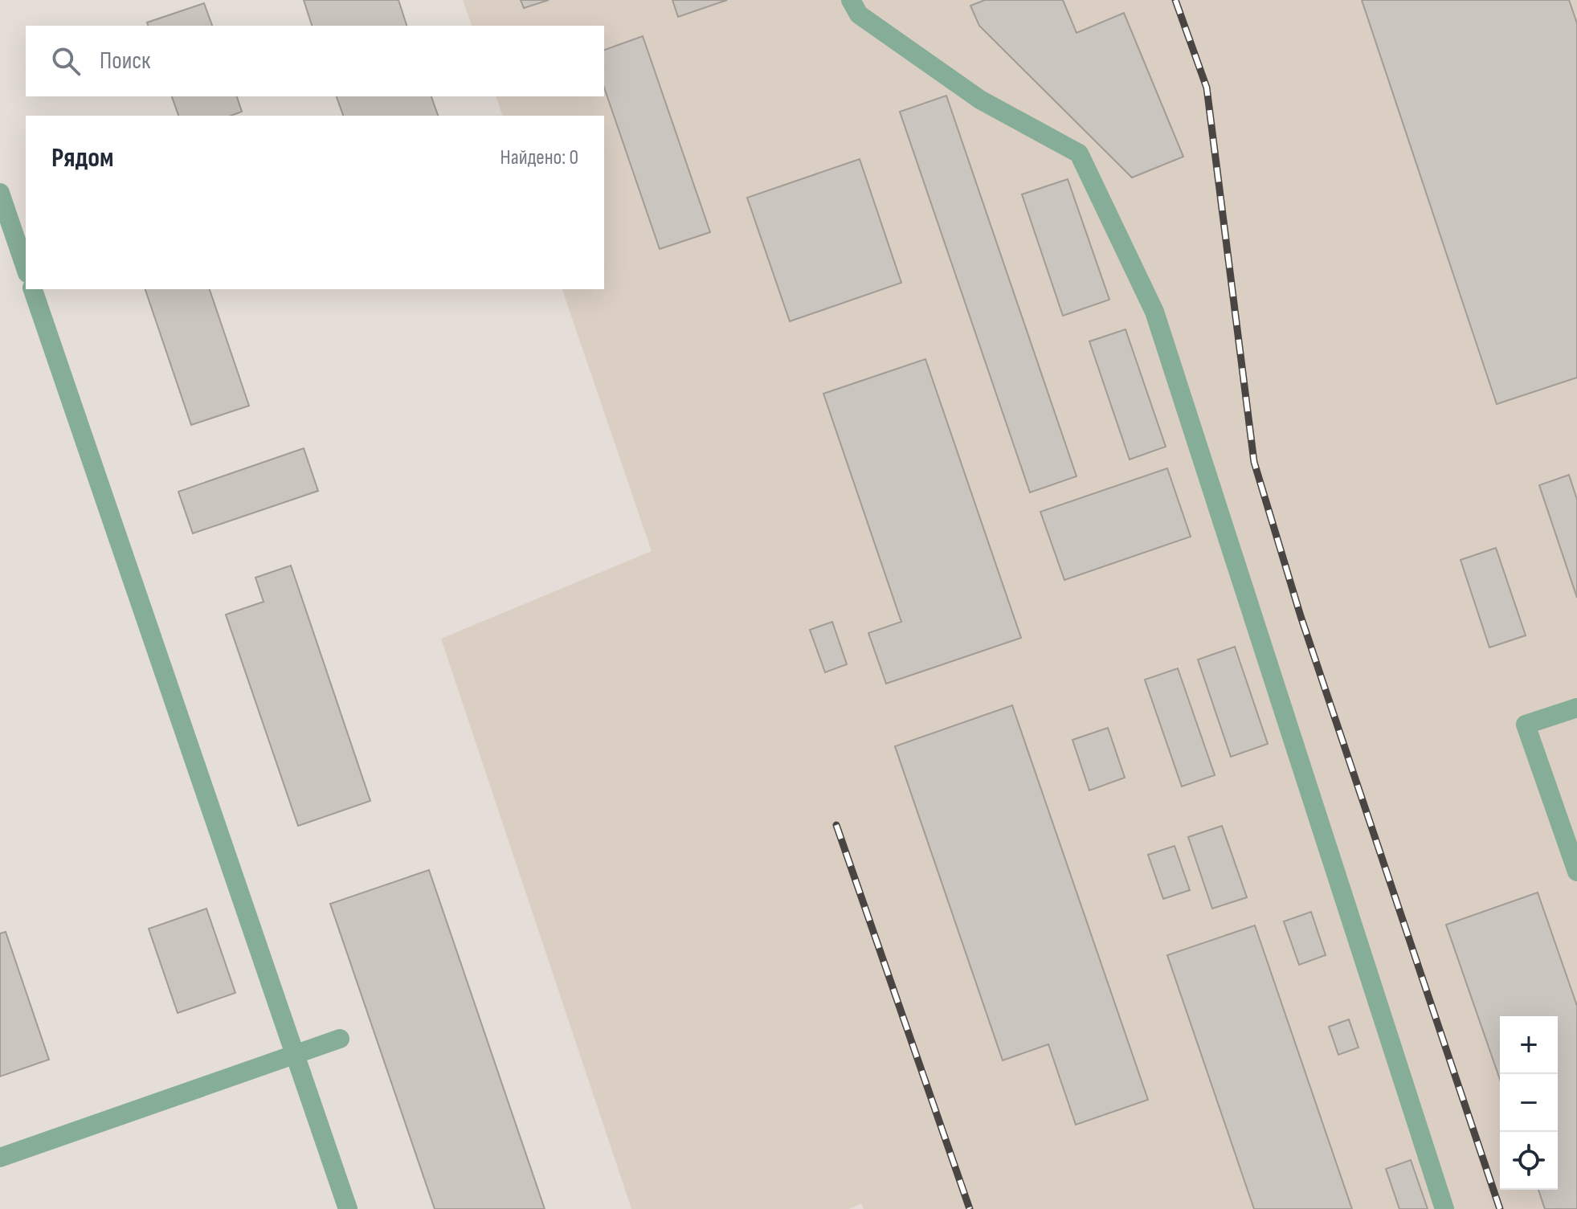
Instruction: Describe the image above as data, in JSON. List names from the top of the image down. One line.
{"page":{"search":"Поиск","heading":["Рядом","Найдено: 0"],"map_buttons":["+","−"]}}
